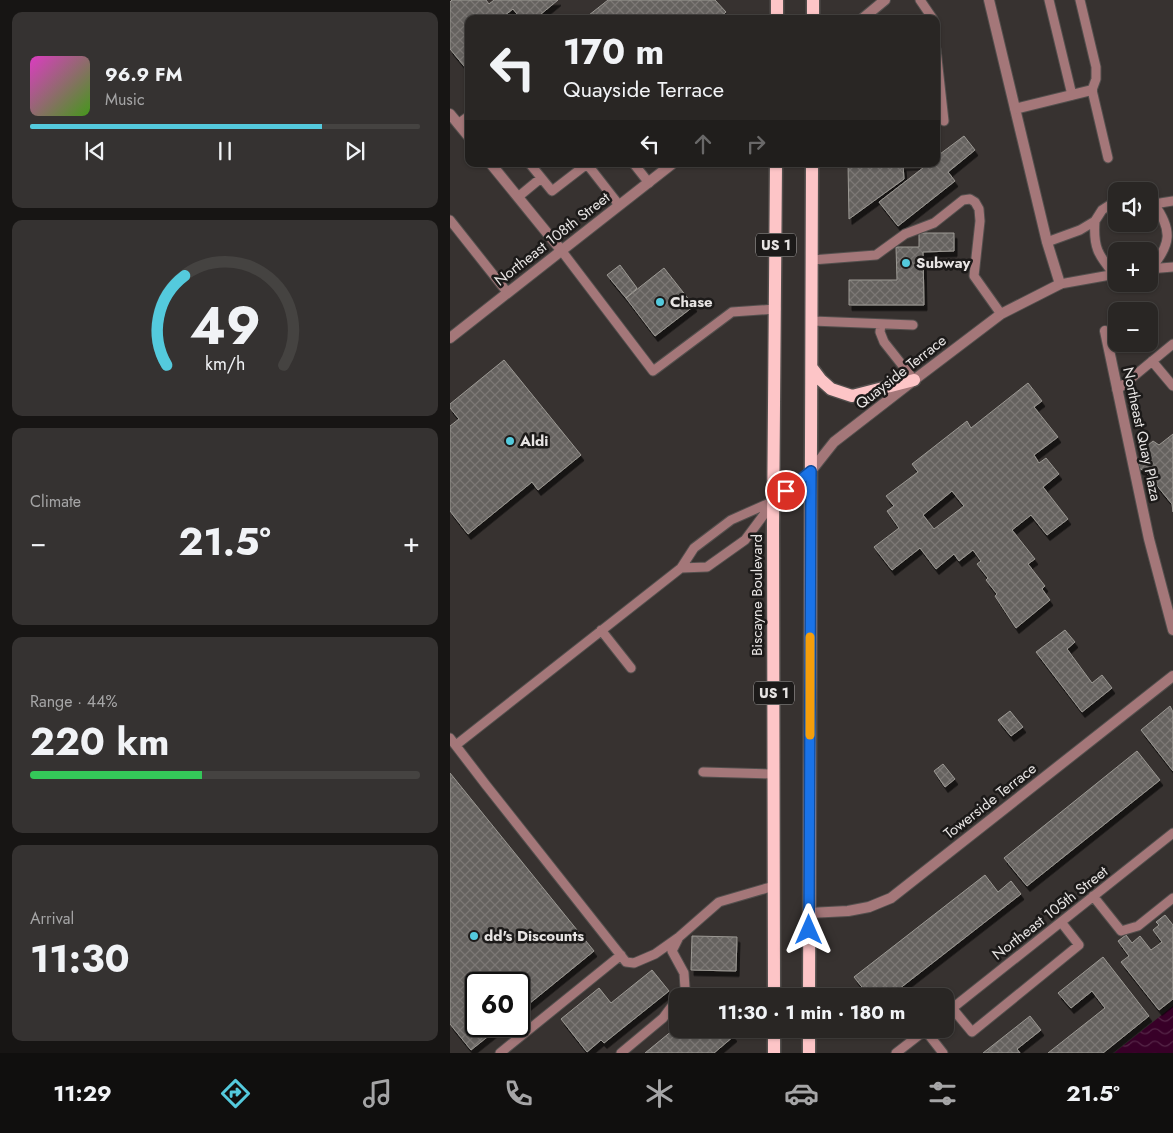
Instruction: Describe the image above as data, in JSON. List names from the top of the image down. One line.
{"streets":{"main road":["US 1","Biscayne Boulevard"],"street":["Northeast 108th Street","Quayside Terrace","Northeast Quay Plaza","Towerside Terrace"],"lane":["Northeast 105th Street"]},"crossings":[["US 1","Quayside Terrace"],["US 1","Towerside Terrace"],["Quayside Terrace","Biscayne Boulevard"]],"places":["Subway","Chase","Aldi","dd's Discounts"],"page":{"turn":["170 m","Quayside Terrace"],"song":["96.9 FM","Music"],"map_buttons":["+","−"],"tile":["Climate",["Range · 44%","220 km"],["Arrival","11:30"]],"heat":["−","21.5°","+"],"limit":"60","trip":"11:30 · 1 min · 180 m","tabs":["11:29","21.5°"],"gauge":["49","km/h"]}}
